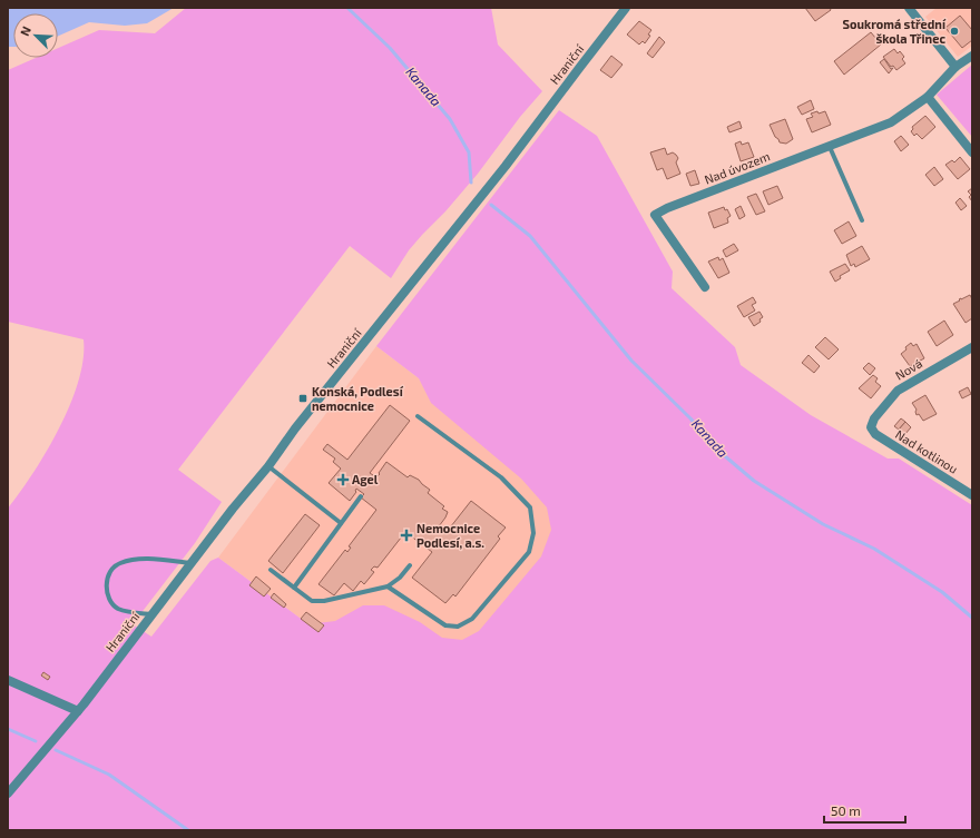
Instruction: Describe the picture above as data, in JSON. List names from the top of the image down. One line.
{"streets":{"street":["Hraniční","Nad úvozem","Nová","Nad kotlinou"]},"crossings":[["Nová","Nad kotlinou"]],"water":["Kanada"],"places":{"other":["Soukromá střední škola Třinec"],"transit":["Konská, Podlesí nemocnice"],"health":["Agel","Nemocnice Podlesí, a.s."]},"scale_bar":"50 m","north":"top left"}
